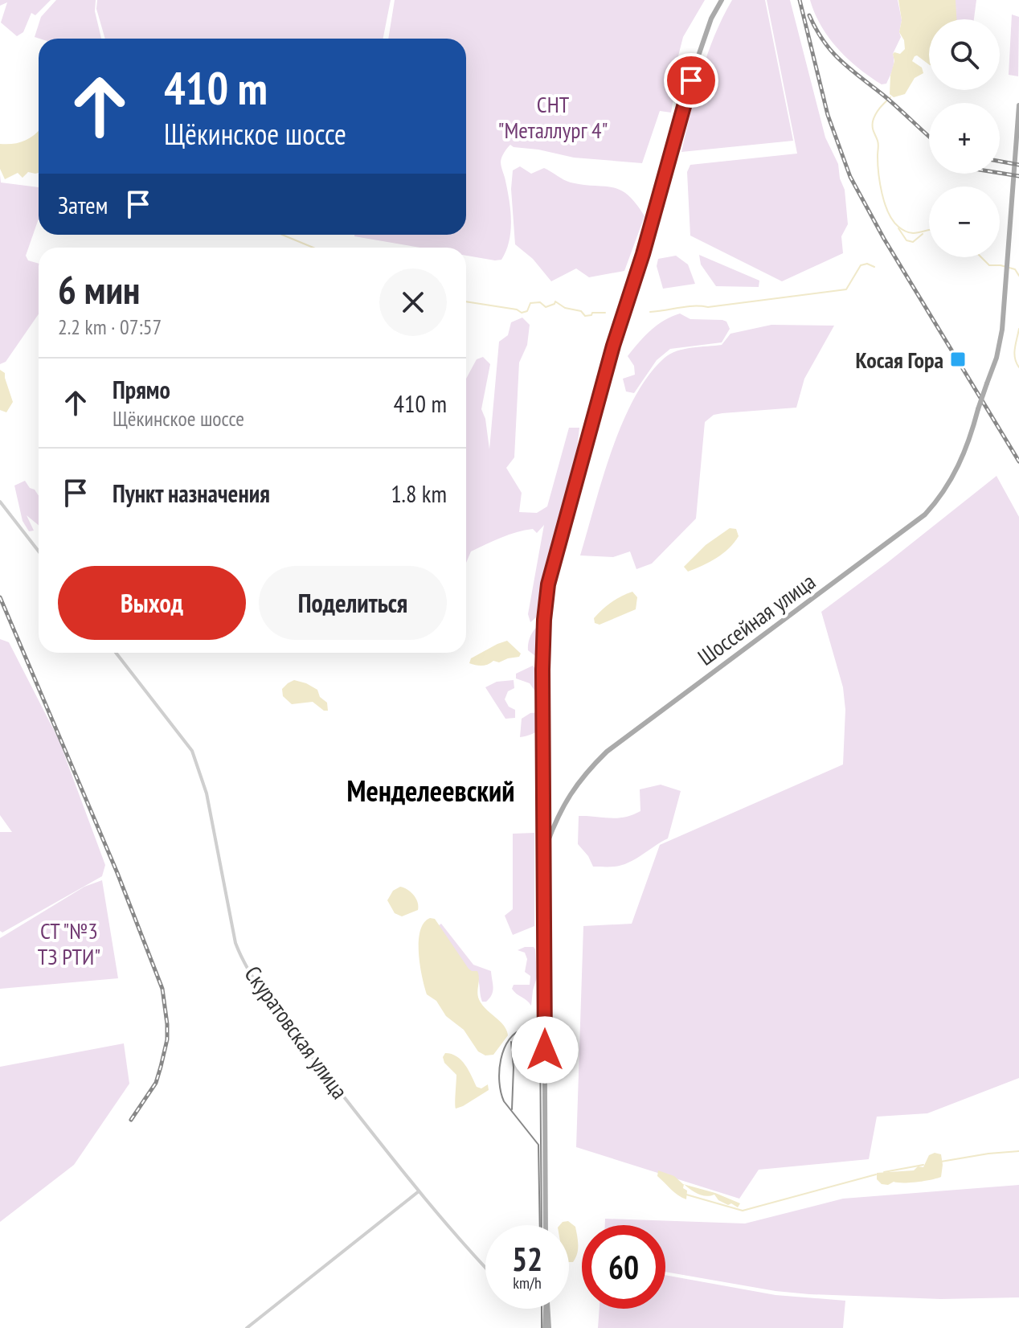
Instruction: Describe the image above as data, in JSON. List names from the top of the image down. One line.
{"streets":{"main road":["Шоссейная улица"],"street":["Скуратовская улица"]},"districts":["Менделеевский"],"parks":["СНТ \"Металлург 4\"","СТ \"№3 ТЗ РТИ\""],"places":{"transit":["Косая Гора"]},"page":{"map_buttons":["+","−"],"turn":["410 m","Щёкинское шоссе"],"then":"Затем","heading":["6 мин","2.2 km · 07:57"],"list":[{"name":"Прямо","note":"Щёкинское шоссе","value":"410 m"},{"name":"Пункт назначения","value":"1.8 km"}],"buttons":["Выход","Поделиться"],"speed":"52 km/h","limit":"60"}}
